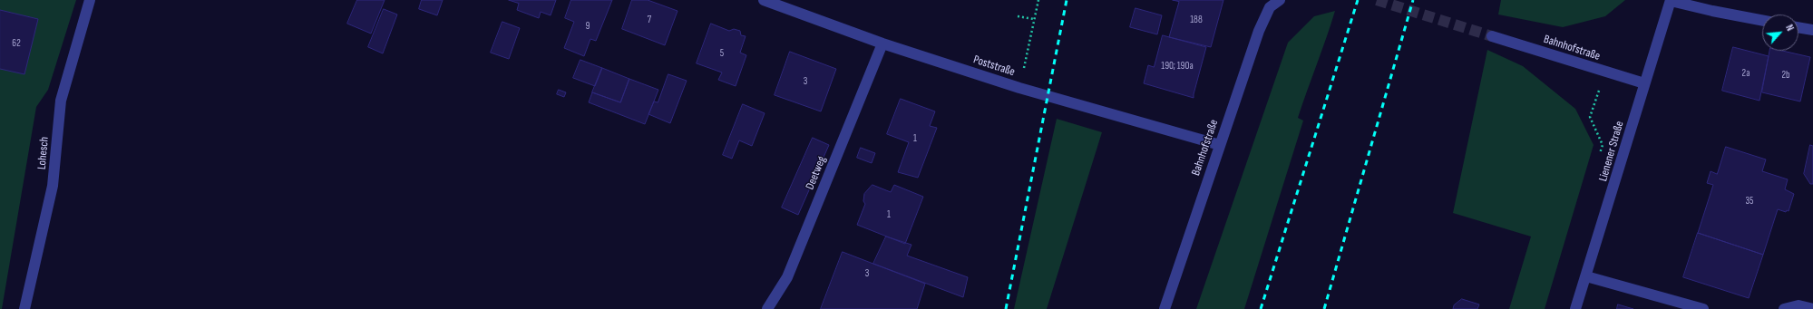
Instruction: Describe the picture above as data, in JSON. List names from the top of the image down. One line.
{"streets":{"street":["Bahnhofstraße","Poststraße","Lienener Straße","Lohesch","Deetweg"]},"crossings":[["Bahnhofstraße","Poststraße"],["Bahnhofstraße","Lienener Straße"],["Poststraße","Deetweg"]],"house_numbers":["7","188","9","62","5","190; 190a","2a","2b","3","1","35","1","3"],"north":"top right"}
